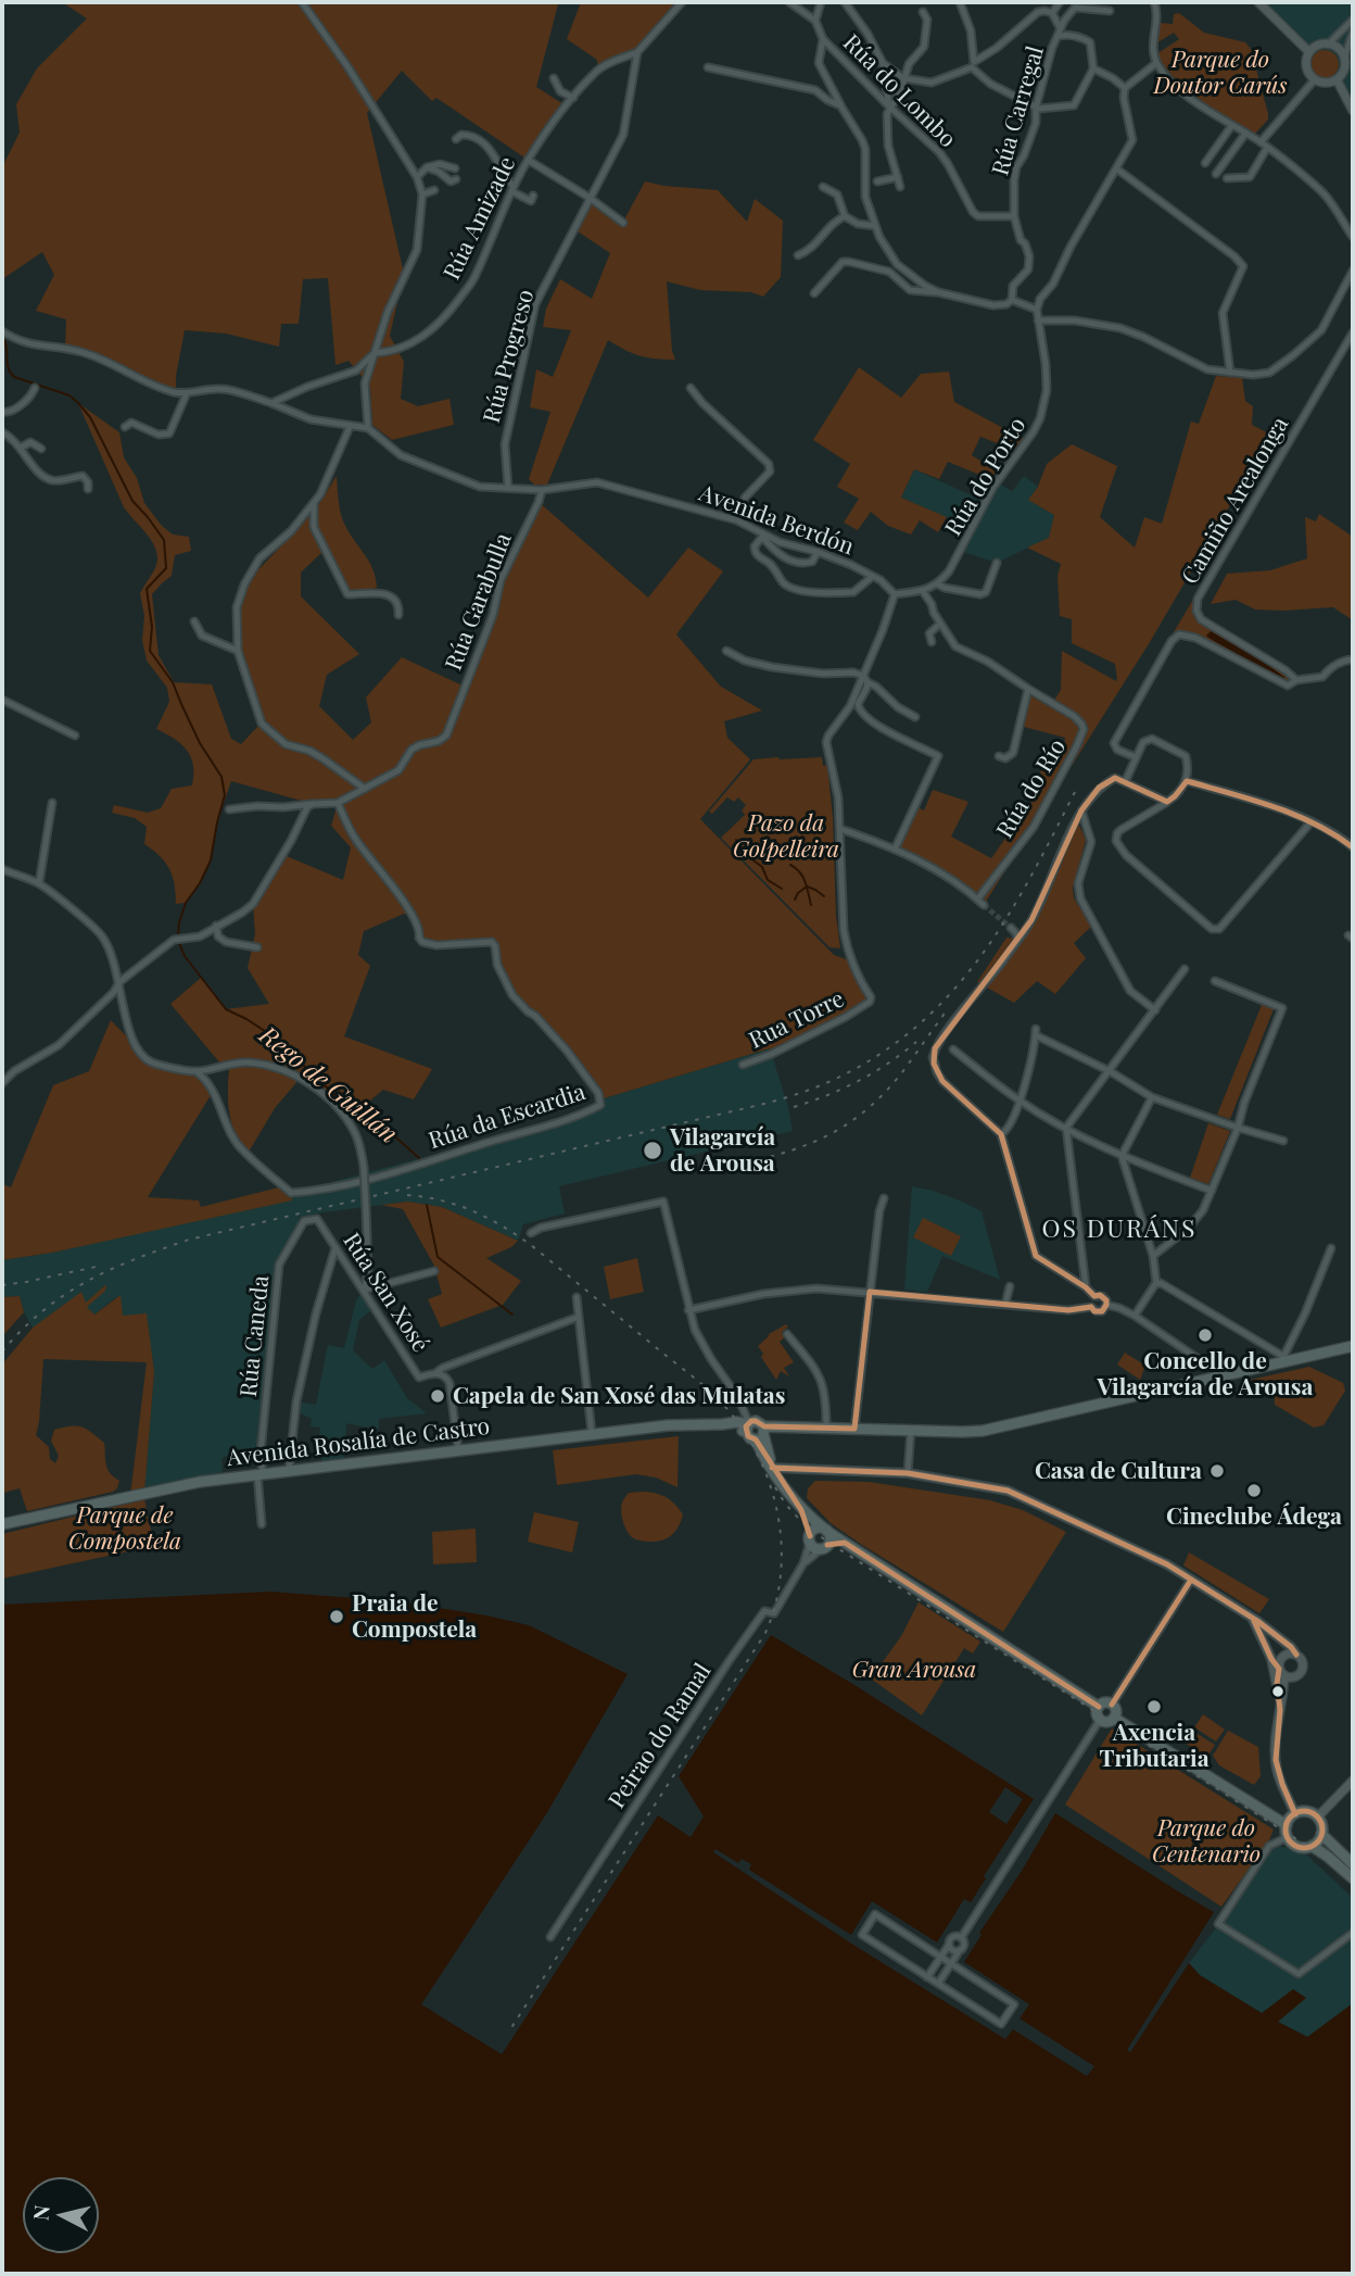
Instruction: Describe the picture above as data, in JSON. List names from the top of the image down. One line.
{"streets":{"main road":["Avenida Rosalía de Castro"],"street":["Rúa do Lombo","Rúa Carregal","Rúa Amizade","Rúa Progreso","Rúa do Porto","Camiño Arealonga","Avenida Berdón","Rúa Garabulla","Rúa do Río","Rua Torre","Rúa da Escardia","Rúa San Xosé","Rúa Caneda","Peirao do Ramal"]},"crossings":[["Rúa do Lombo","Rúa Carregal"],["Rúa Amizade","Rúa Progreso"],["Rúa Progreso","Avenida Berdón"],["Avenida Berdón","Rúa Garabulla"],["Rúa San Xosé","Rúa Caneda"],["Rúa San Xosé","Avenida Rosalía de Castro"],["Rúa Caneda","Avenida Rosalía de Castro"]],"districts":["OS DURÁNS"],"water":["Rego de Guillán"],"parks":["Parque do Doutor Carús","Pazo da Golpelleira","Parque de Compostela","Gran Arousa","Parque do Centenario"],"places":["Vilagarcía de Arousa","Concello de Vilagarcía de Arousa","Capela de San Xosé das Mulatas","Casa de Cultura","Cineclube Ádega","Praia de Compostela","Axencia Tributaria"],"north":"left"}
